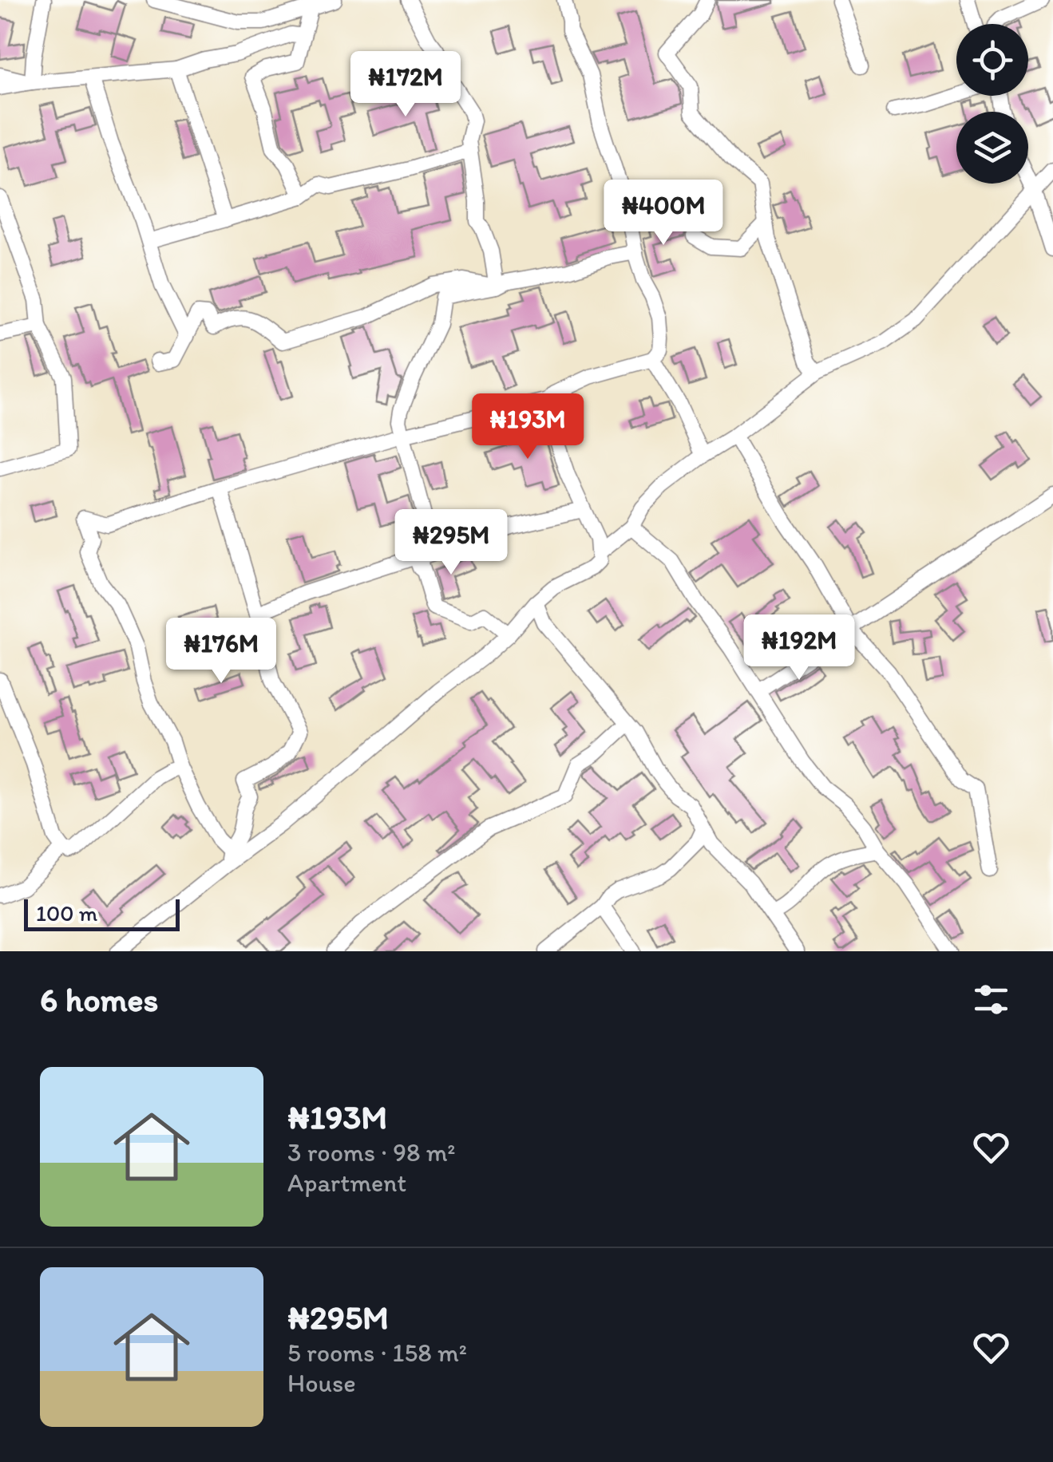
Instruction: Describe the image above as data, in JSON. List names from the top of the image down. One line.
{"scale_bar":"100 m","page":{"price":["₦172M","₦400M","₦193M","₦295M","₦192M","₦176M"],"scale":"100 m","heading":"6 homes","list":[{"name":"₦193M","note":"3 rooms · 98 m² · Apartment"},{"name":"₦295M","note":"5 rooms · 158 m² · House"}]}}
